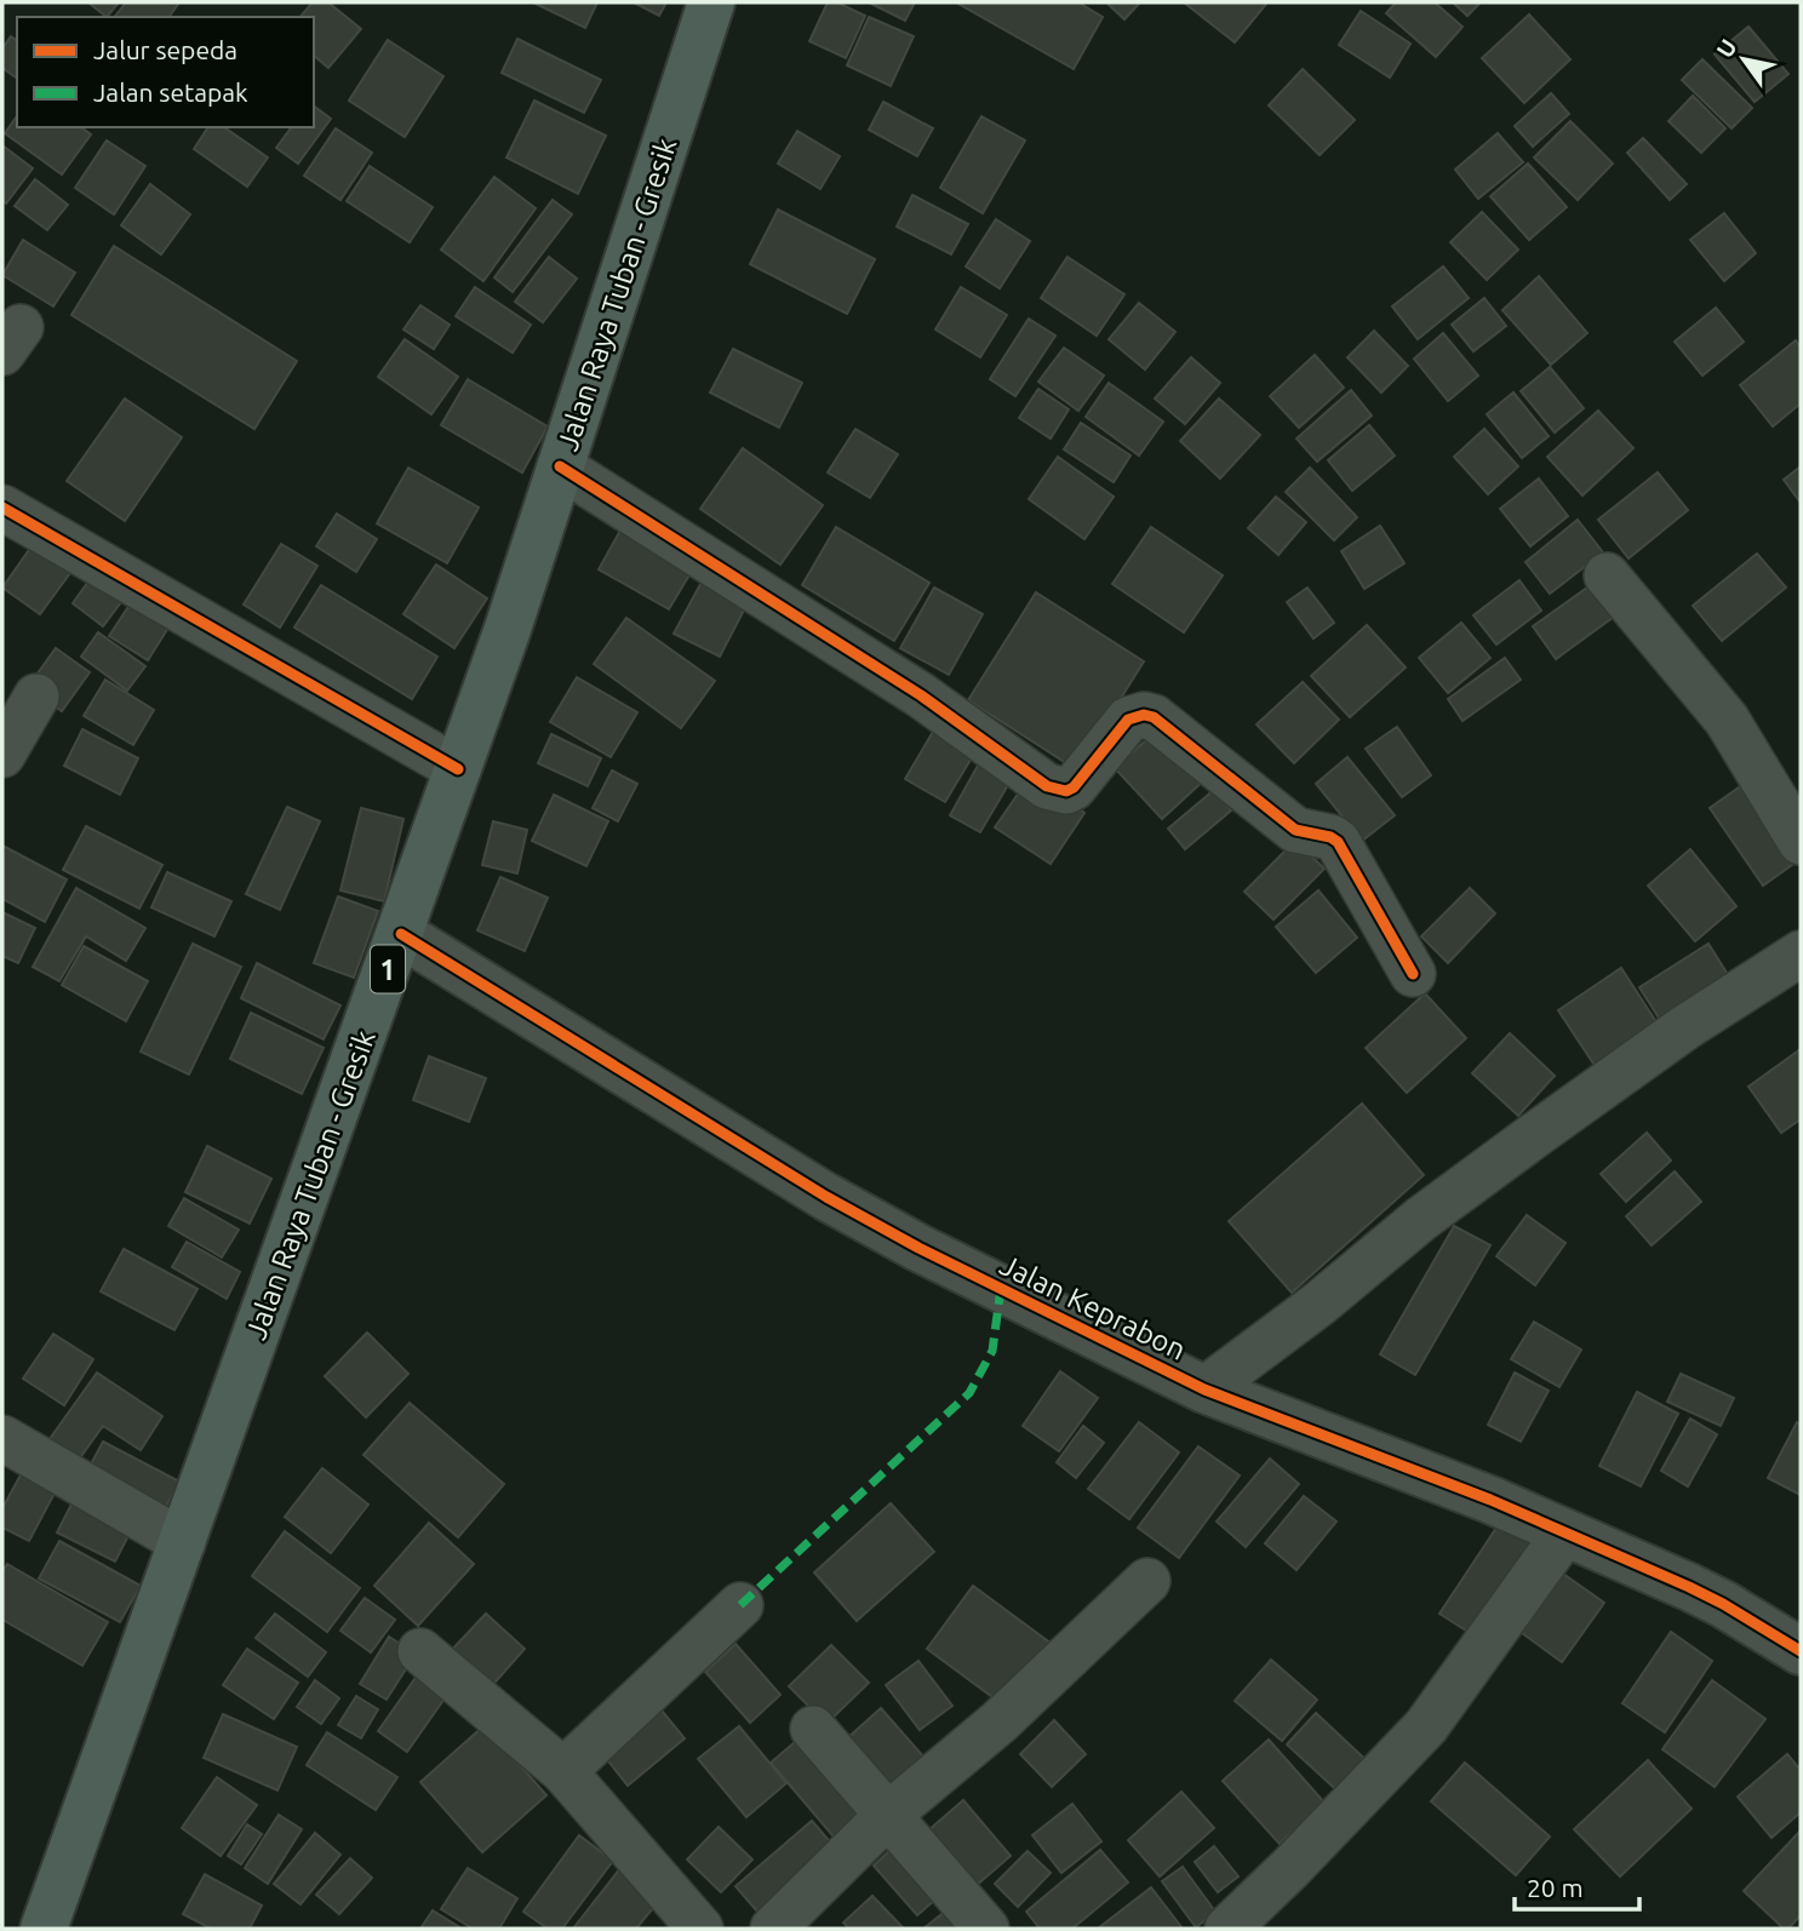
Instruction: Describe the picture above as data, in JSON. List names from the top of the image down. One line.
{"streets":{"highway":["Jalan Raya Tuban - Gresik","1"],"street":["Jalan Keprabon"]},"crossings":[["Jalan Raya Tuban - Gresik","Jalan Keprabon"]],"legend":["Jalur sepeda","Jalan setapak"],"scale_bar":"20 m","north":"top left"}
